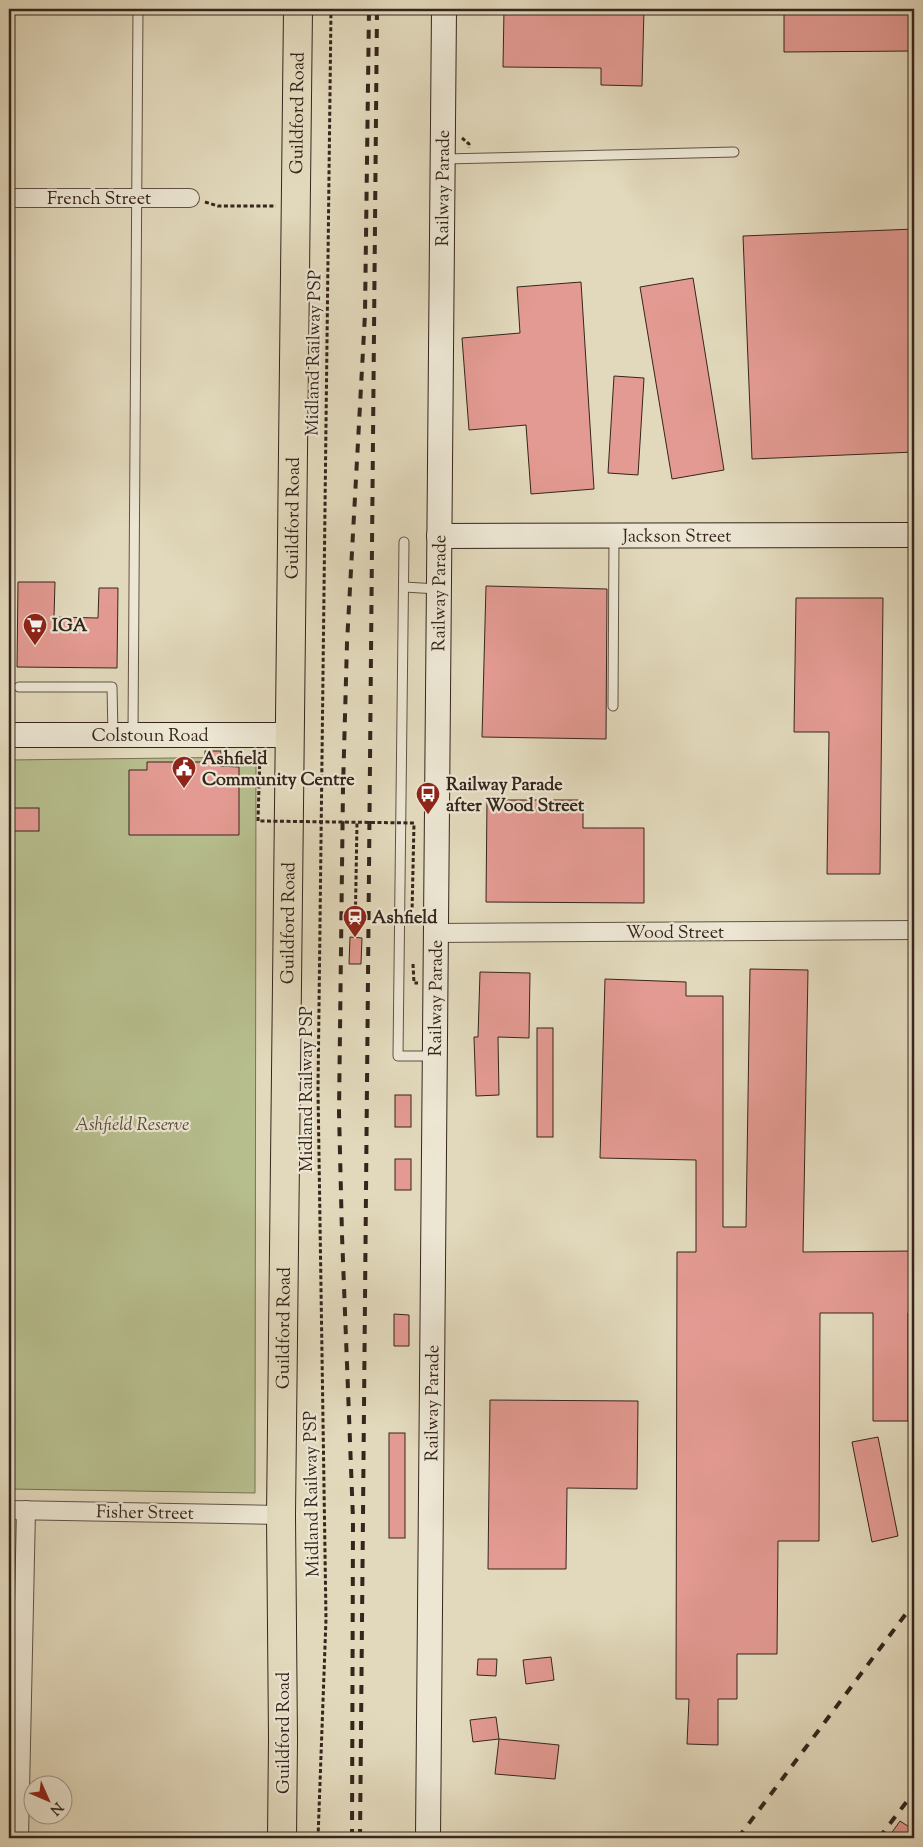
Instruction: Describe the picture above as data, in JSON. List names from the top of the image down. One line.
{"streets":{"highway":["Guildford Road"],"street":["Railway Parade","French Street","Jackson Street","Colstoun Road","Wood Street","Fisher Street"],"path":["Midland Railway PSP"]},"crossings":[["Guildford Road","Colstoun Road"],["Guildford Road","Fisher Street"],["Railway Parade","Jackson Street"],["Railway Parade","Wood Street"]],"parks":["Ashfield Reserve"],"places":{"supermarket":["IGA"],"public building":["Ashfield Community Centre"],"bus stop":["Railway Parade after Wood Street"],"station":["Ashfield"]},"north":"bottom right"}
